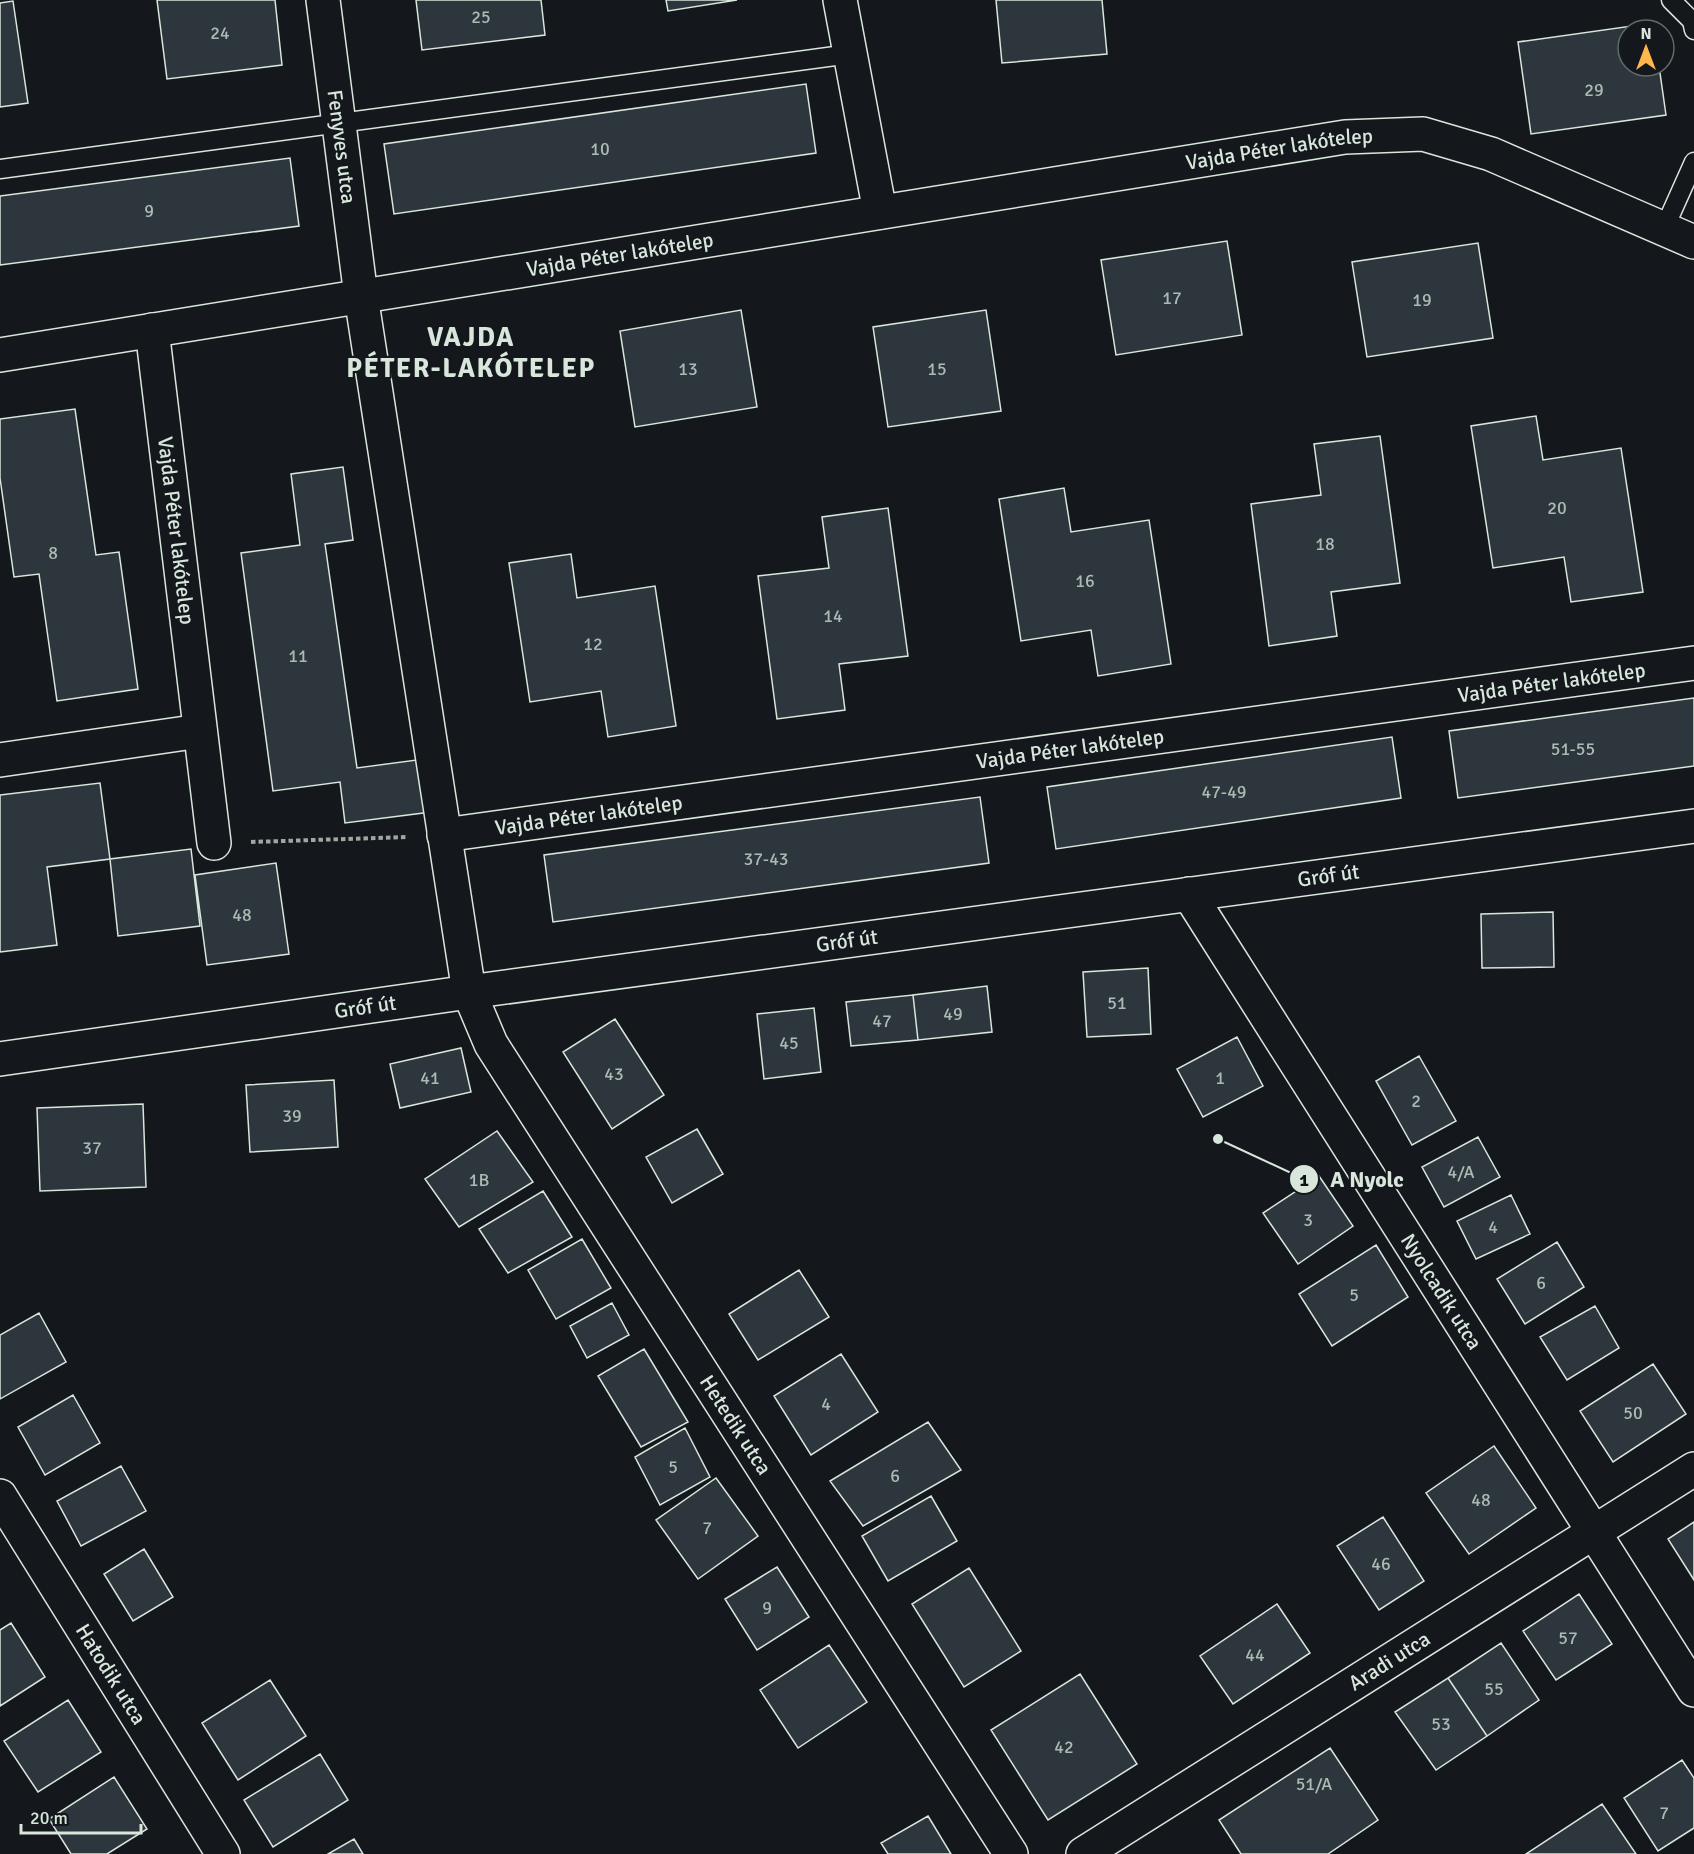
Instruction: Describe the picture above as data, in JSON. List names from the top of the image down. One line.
{"streets":{"street":["Fenyves utca","Vajda Péter lakótelep","Gróf út","Nyolcadik utca","Hetedik utca","Aradi utca","Hatodik utca"]},"crossings":[["Fenyves utca","Vajda Péter lakótelep"],["Gróf út","Nyolcadik utca"],["Gróf út","Hetedik utca"],["Nyolcadik utca","Aradi utca"]],"districts":["VAJDA PÉTER-LAKÓTELEP"],"places":["A Nyolc"],"house_numbers":["25","24","29","10","9","17","19","13","15","20","18","8","16","14","12","11","51-55","47-49","37-43","48","51","49","47","45","43","41","1","2","39","37","4/A","1B","3","4","6","5","4","50","5","6","48","7","46","9","57","44","55","53","42","51/A","7"],"scale_bar":"20 m","north":"top"}
